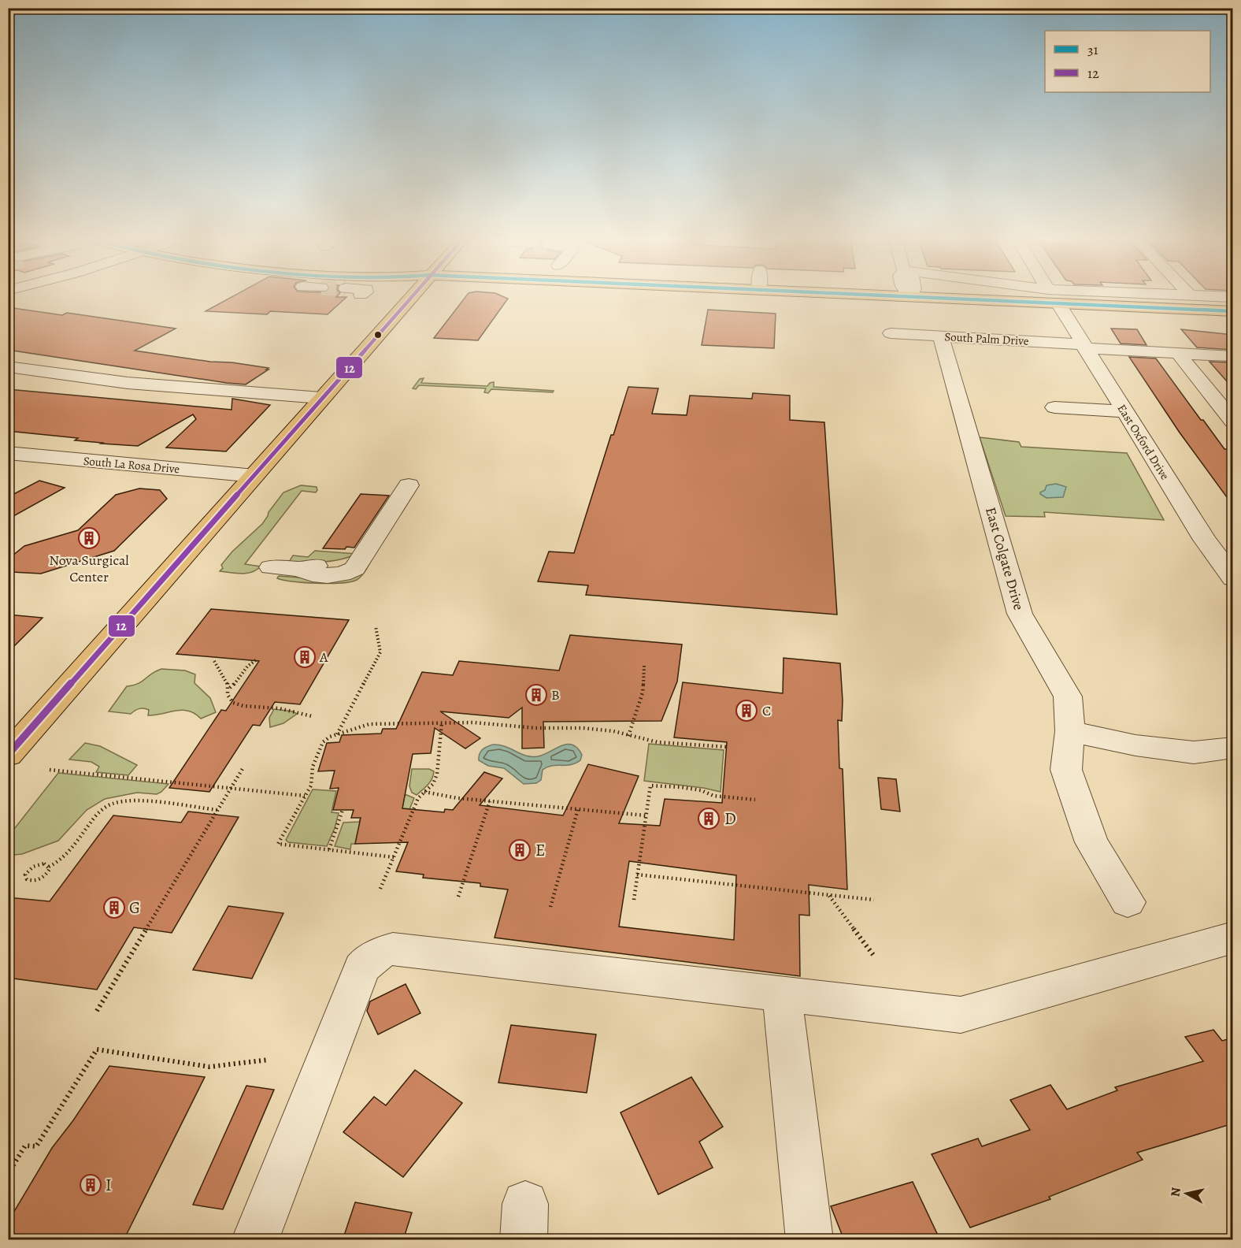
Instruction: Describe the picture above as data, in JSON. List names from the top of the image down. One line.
{"streets":{"street":["South Palm Drive","East Oxford Drive","South La Rosa Drive","East Colgate Drive"]},"crossings":[["South Palm Drive","East Oxford Drive"],["South Palm Drive","East Colgate Drive"]],"places":{"building":["Nova Surgical Center","A","B","C","D","E","G","I"]},"lines":["transit line 31","transit line 12"],"legend":["31","12"],"north":"left"}
